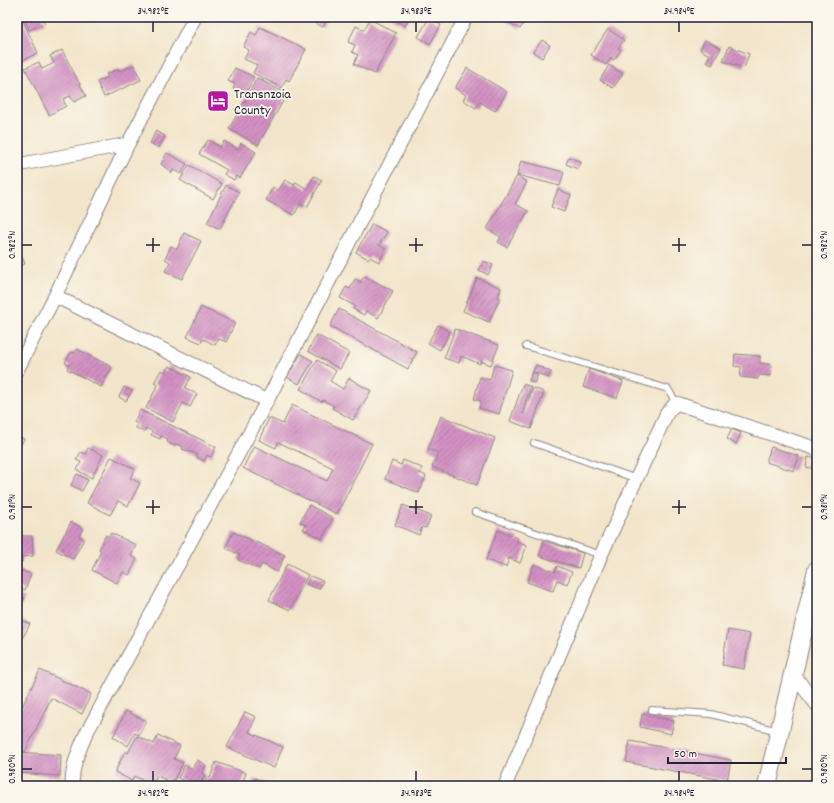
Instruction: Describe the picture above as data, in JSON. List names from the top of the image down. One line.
{"places":{"hotel":["Transnzoia County"]},"scale_bar":"50 m","coordinates":["34.982°E","34.983°E","34.984°E","0.982°N","0.981°N","0.980°N"]}
